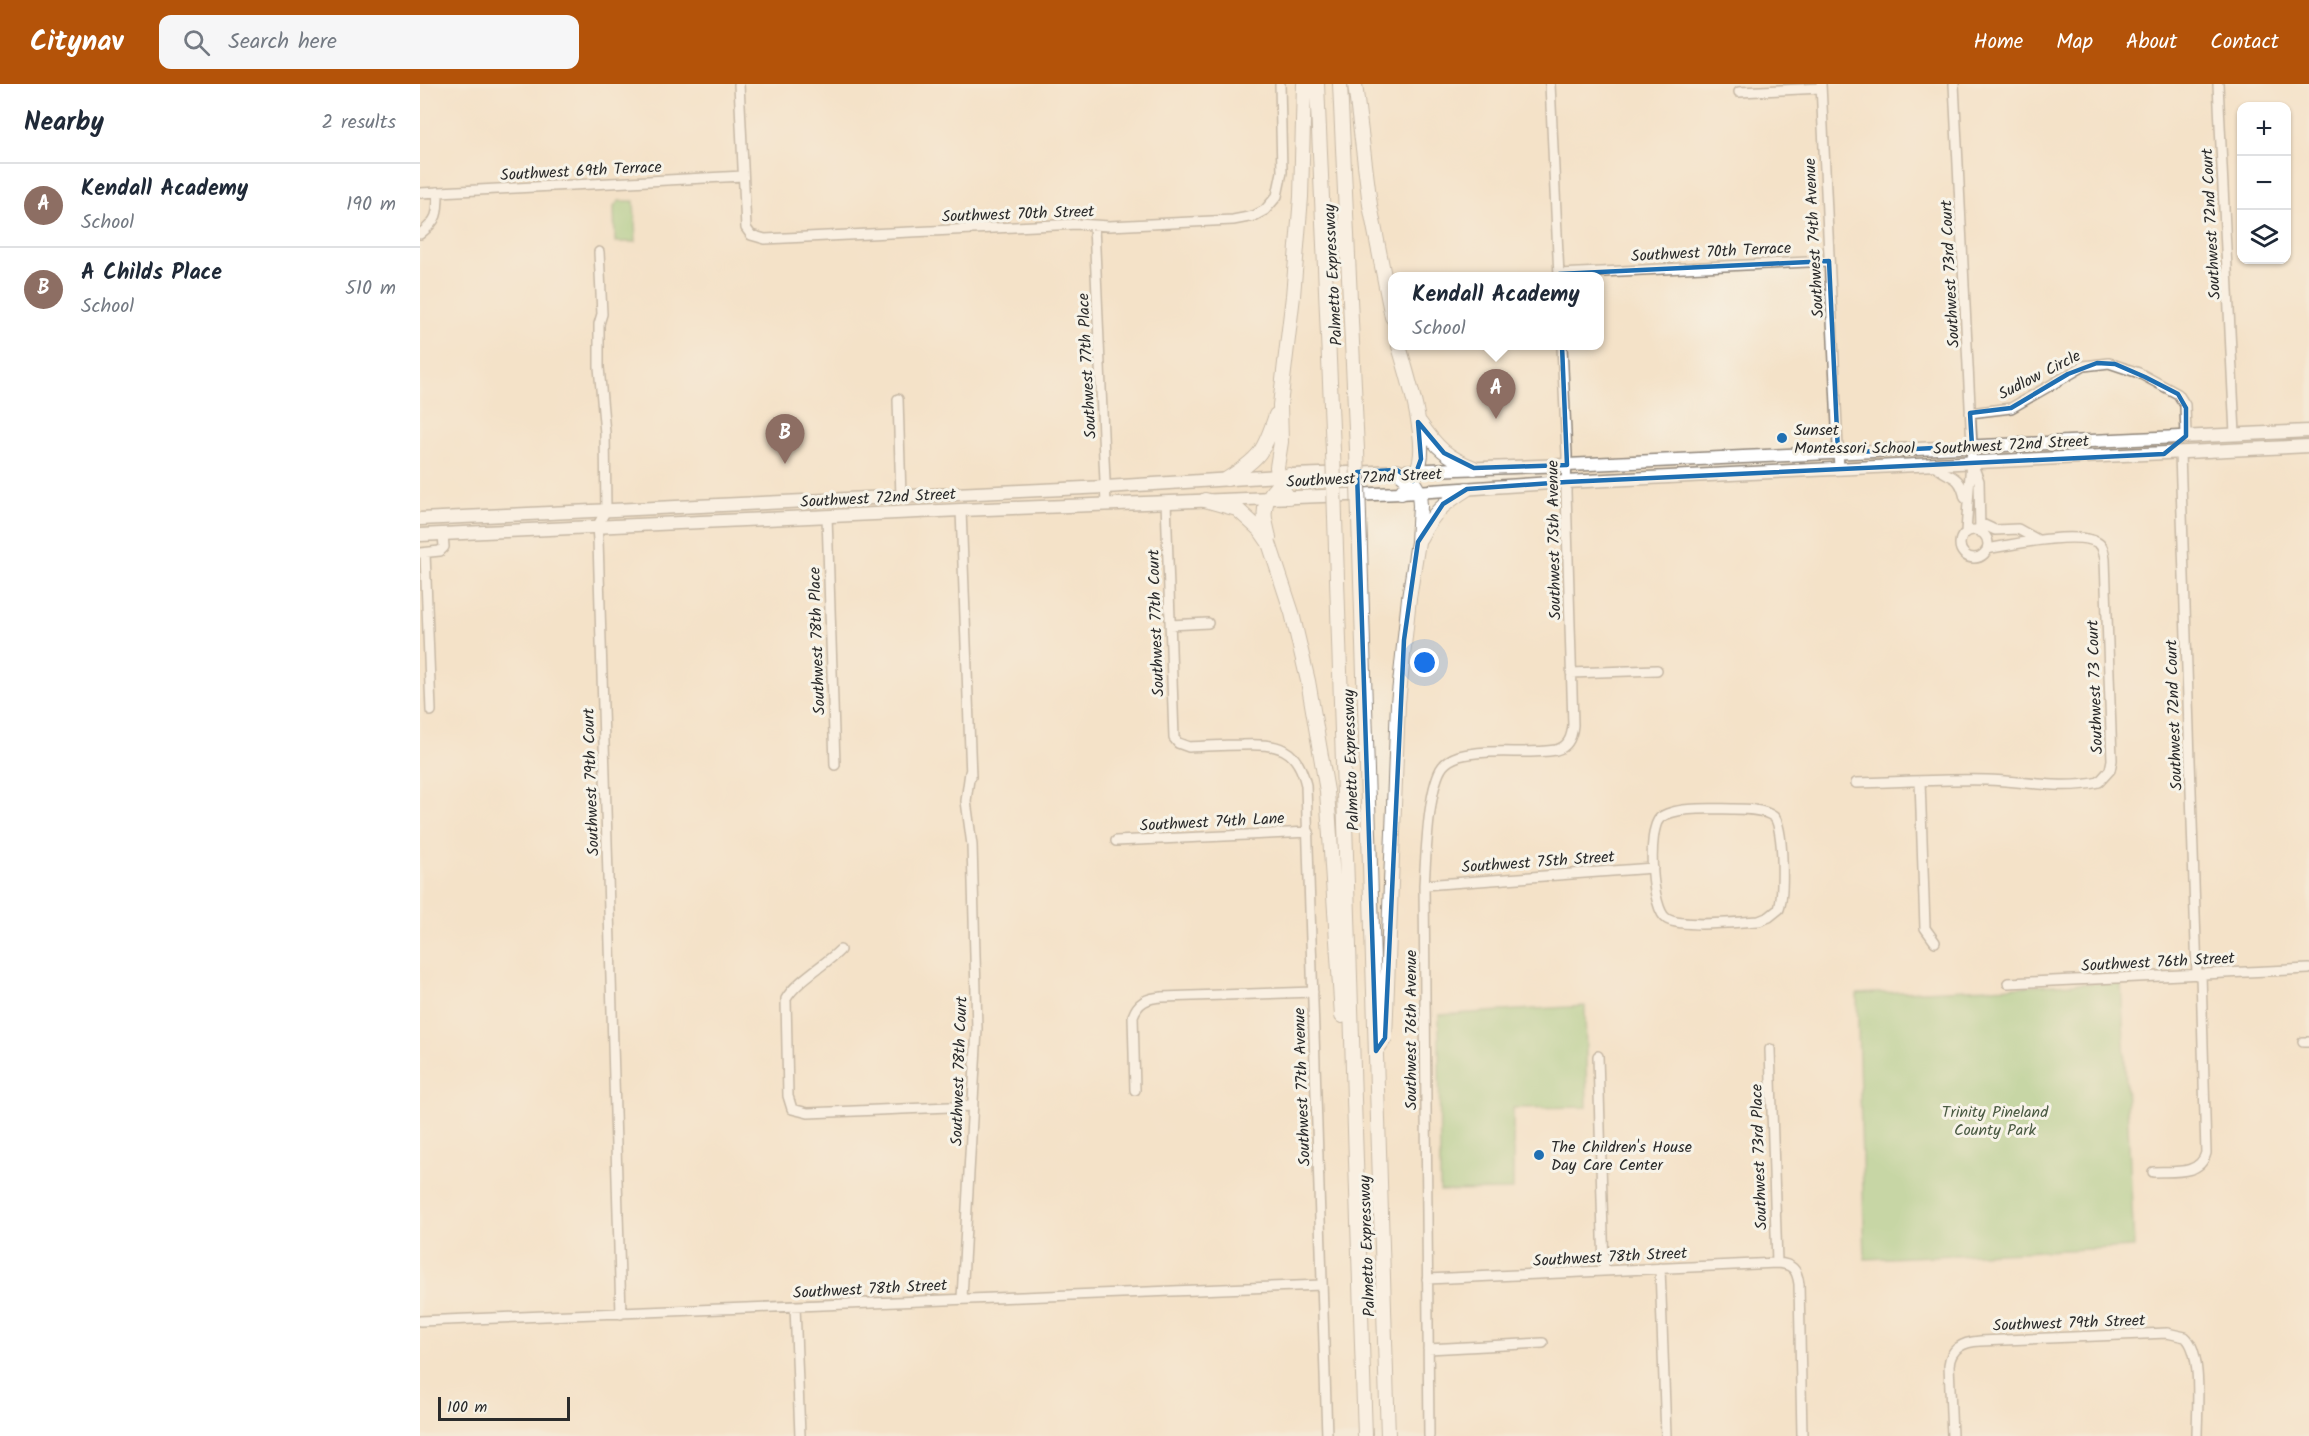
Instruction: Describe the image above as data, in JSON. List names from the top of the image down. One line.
{"streets":{"highway":["Palmetto Expressway"],"main road":["Southwest 72nd Street"],"street":["Southwest 69th Terrace","Southwest 70th Street","Southwest 72nd Court","Southwest 74th Avenue","Southwest 70th Terrace","Southwest 73rd Court","Southwest 77th Place","Sudlow Circle","Southwest 75th Avenue","Southwest 77th Court","Southwest 78th Place","Southwest 73 Court","Southwest 79th Court","Southwest 74th Lane","Southwest 75th Street","Southwest 76th Street","Southwest 76th Avenue","Southwest 78th Court","Southwest 77th Avenue","Southwest 73rd Place","Southwest 78th Street","Southwest 79th Street"]},"crossings":[["Southwest 69th Terrace","Southwest 70th Street"],["Southwest 70th Street","Southwest 77th Place"],["Southwest 72nd Court","Southwest 72nd Street"],["Southwest 72nd Court","Southwest 76th Street"],["Southwest 74th Avenue","Southwest 70th Terrace"],["Southwest 74th Avenue","Southwest 72nd Street"],["Southwest 73rd Court","Sudlow Circle"],["Southwest 73rd Court","Southwest 72nd Street"],["Southwest 77th Place","Southwest 72nd Street"],["Sudlow Circle","Southwest 72nd Street"],["Southwest 72nd Street","Southwest 75th Avenue"],["Southwest 72nd Street","Southwest 77th Court"],["Southwest 72nd Street","Southwest 78th Place"],["Southwest 72nd Street","Southwest 79th Court"],["Southwest 72nd Street","Southwest 78th Court"],["Southwest 75th Avenue","Southwest 76th Avenue"],["Southwest 77th Court","Southwest 77th Avenue"],["Southwest 79th Court","Southwest 78th Street"],["Southwest 74th Lane","Southwest 77th Avenue"],["Southwest 75th Street","Southwest 76th Avenue"],["Southwest 76th Avenue","Southwest 78th Street"],["Southwest 78th Court","Southwest 78th Street"],["Southwest 77th Avenue","Southwest 78th Street"],["Southwest 73rd Place","Southwest 78th Street"]],"parks":["Trinity Pineland County Park"],"places":["Sunset Montessori School","The Children's House Day Care Center"],"scale_bar":"100 m","page":{"header":"Citynav","search":"Search here","nav":["Home","Map","About","Contact"],"heading":["Nearby","2 results"],"map_buttons":["+","−"],"list":[{"mark":"A","name":"Kendall Academy","note":"School","value":"190 m"},{"mark":"B","name":"A Childs Place","note":"School","value":"510 m"}],"popup":["Kendall Academy","School"],"pins":["A","B"],"scale":"100 m"}}
